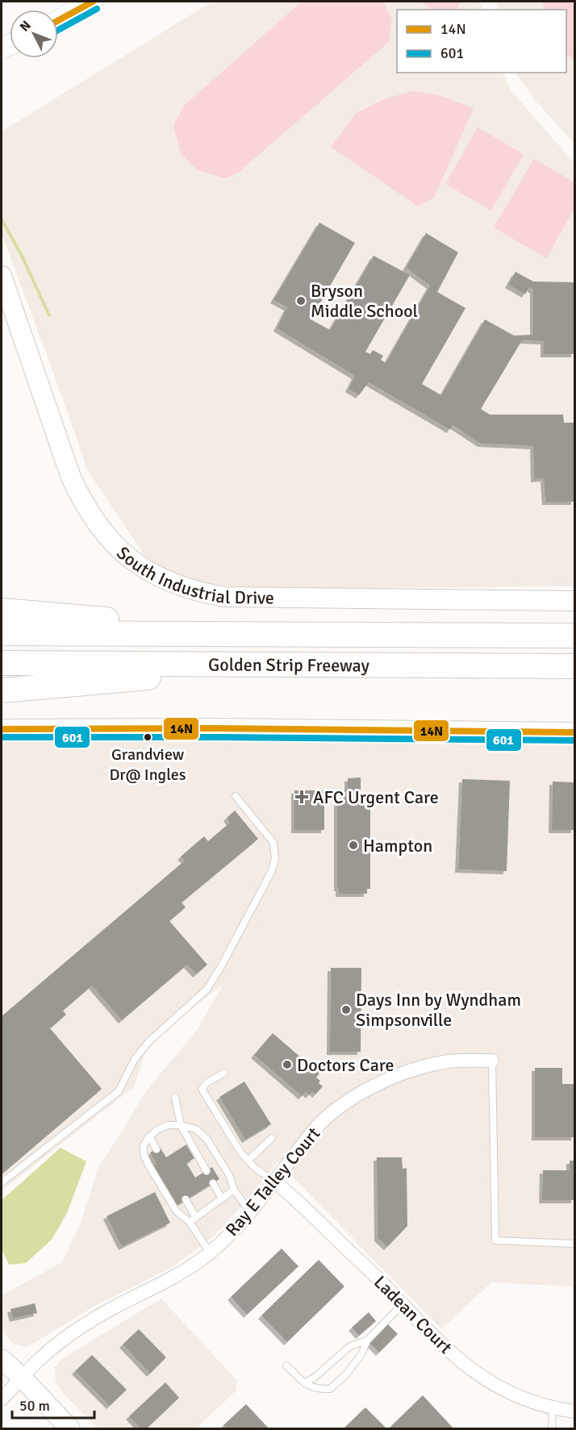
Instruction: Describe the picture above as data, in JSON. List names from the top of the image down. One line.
{"streets":{"highway":["Golden Strip Freeway"],"street":["South Industrial Drive","Ray E Talley Court","Ladean Court"]},"crossings":[["Ray E Talley Court","Ladean Court"]],"places":{"other":["Bryson Middle School","Grandview Dr@ Ingles","Hampton","Days Inn by Wyndham Simpsonville","Doctors Care"],"health":["AFC Urgent Care"]},"lines":["transit line 14N","transit line 601"],"legend":["14N","601"],"scale_bar":"50 m","north":"top left"}
